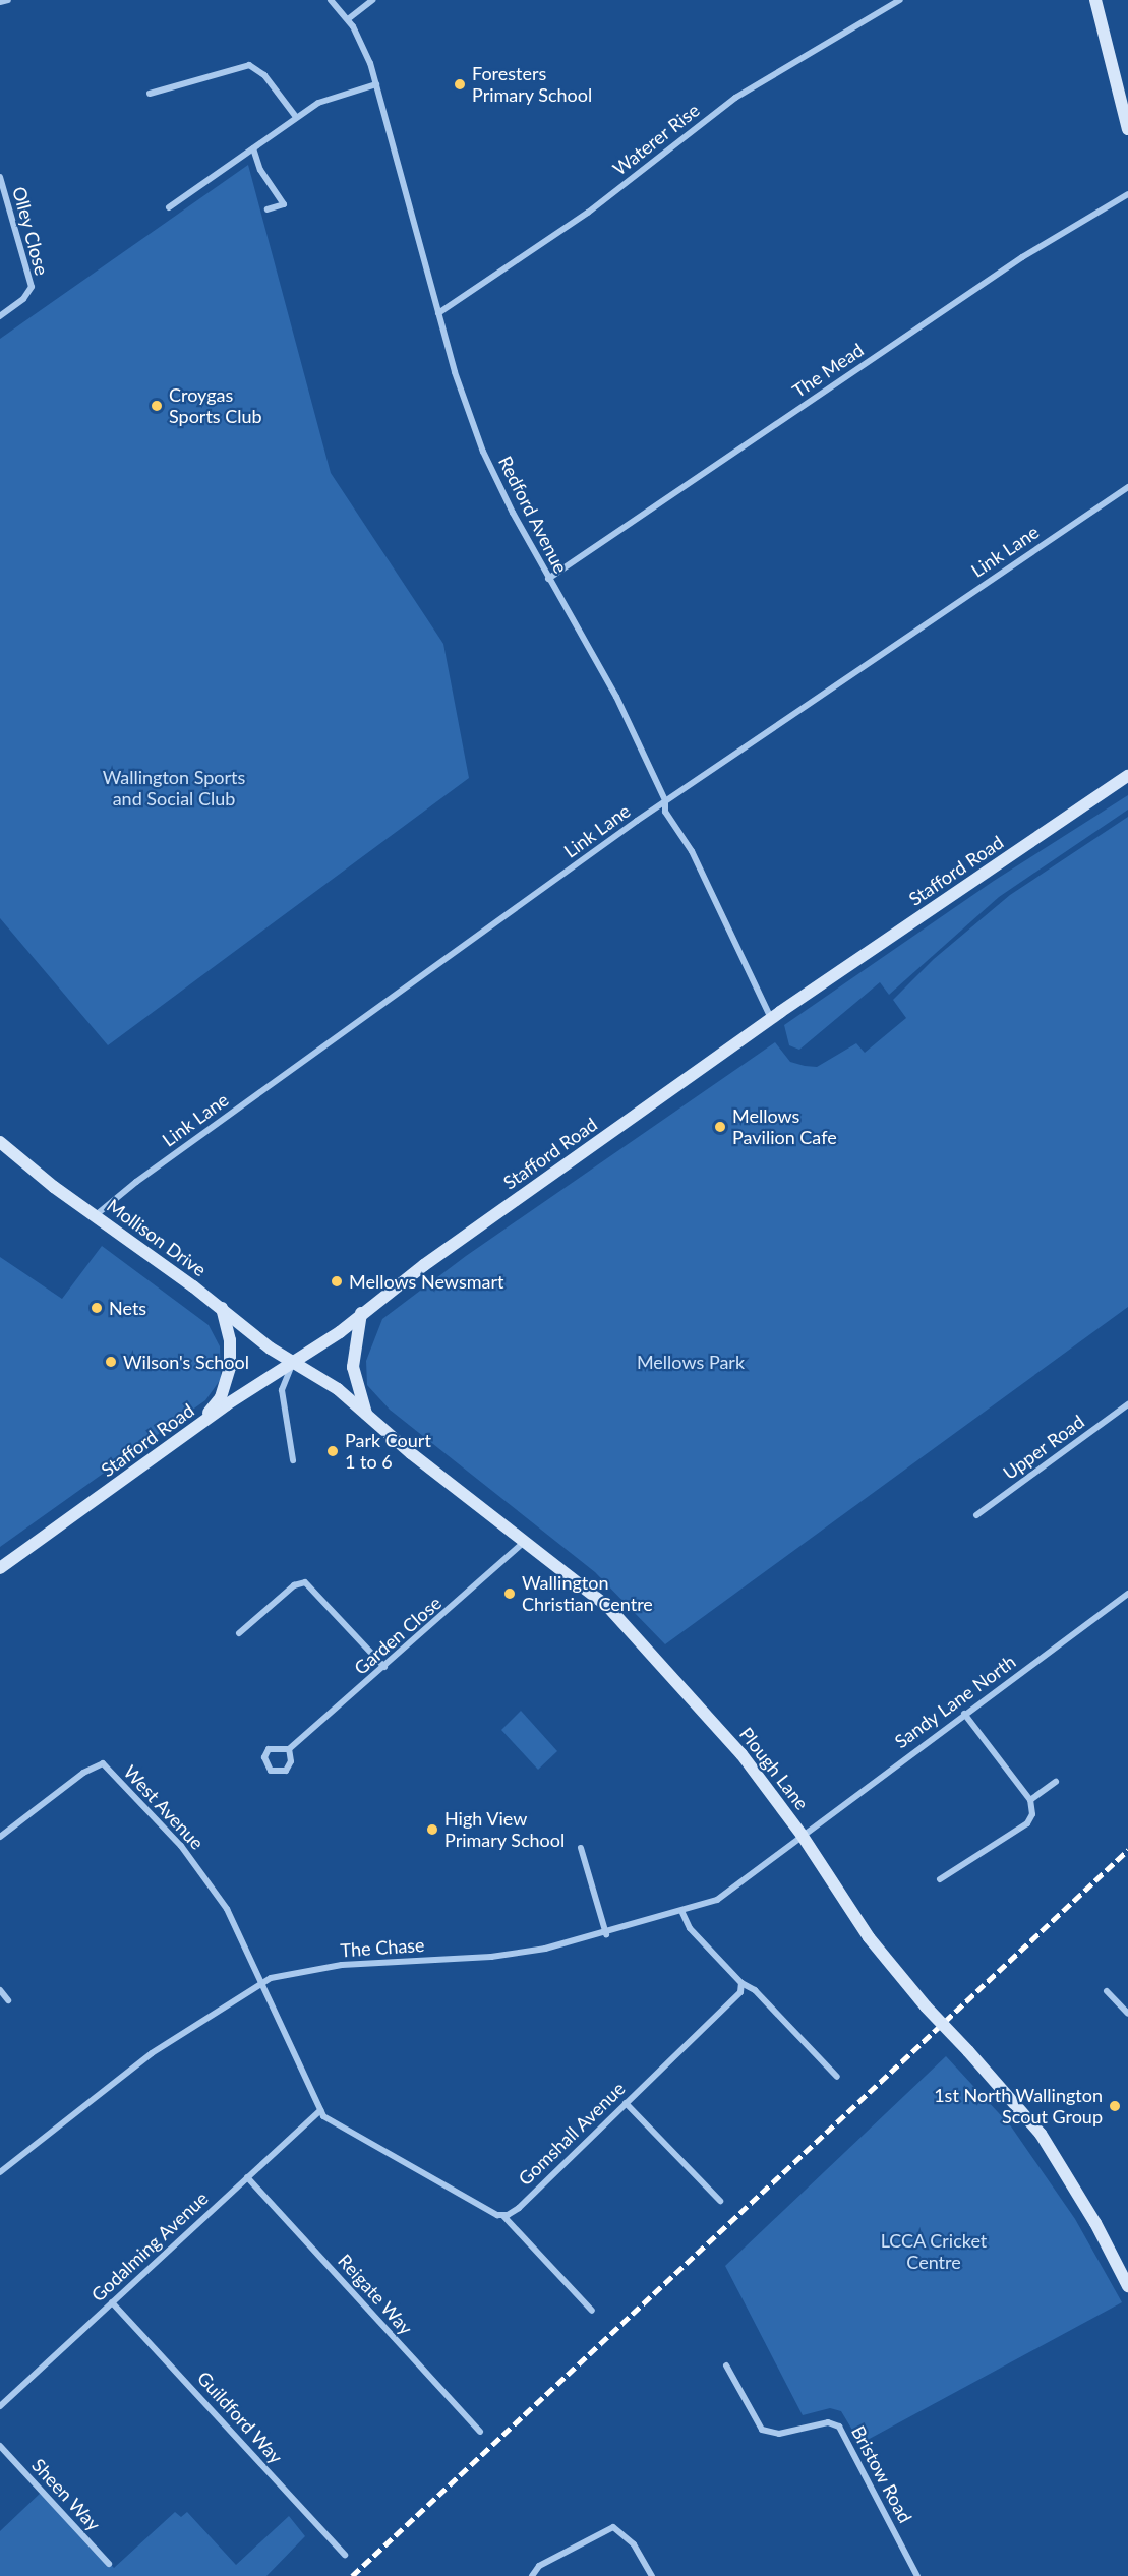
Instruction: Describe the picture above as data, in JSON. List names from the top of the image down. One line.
{"streets":{"main road":["Stafford Road","Mollison Drive","Plough Lane"],"street":["Waterer Rise","Olley Close","The Mead","Redford Avenue","Link Lane","Upper Road","Garden Close","Sandy Lane North","West Avenue","The Chase","Gomshall Avenue","Godalming Avenue","Reigate Way","Guildford Way","Bristow Road","Sheen Way"]},"crossings":[["Waterer Rise","Redford Avenue"],["The Mead","Redford Avenue"],["Redford Avenue","Link Lane"],["Redford Avenue","Stafford Road"],["Link Lane","Mollison Drive"],["Stafford Road","Mollison Drive"],["Stafford Road","Plough Lane"],["Mollison Drive","Plough Lane"],["Garden Close","Plough Lane"],["Sandy Lane North","Plough Lane"],["Sandy Lane North","The Chase"],["Plough Lane","The Chase"],["West Avenue","The Chase"],["Godalming Avenue","Reigate Way"],["Godalming Avenue","Guildford Way"]],"parks":["Wallington Sports and Social Club","Mellows Park","LCCA Cricket Centre"],"places":["Foresters Primary School","Croygas Sports Club","Mellows Pavilion Cafe","Mellows Newsmart","Nets","Wilson's School","Park Court 1 to 6","Wallington Christian Centre","High View Primary School","1st North Wallington Scout Group"]}
